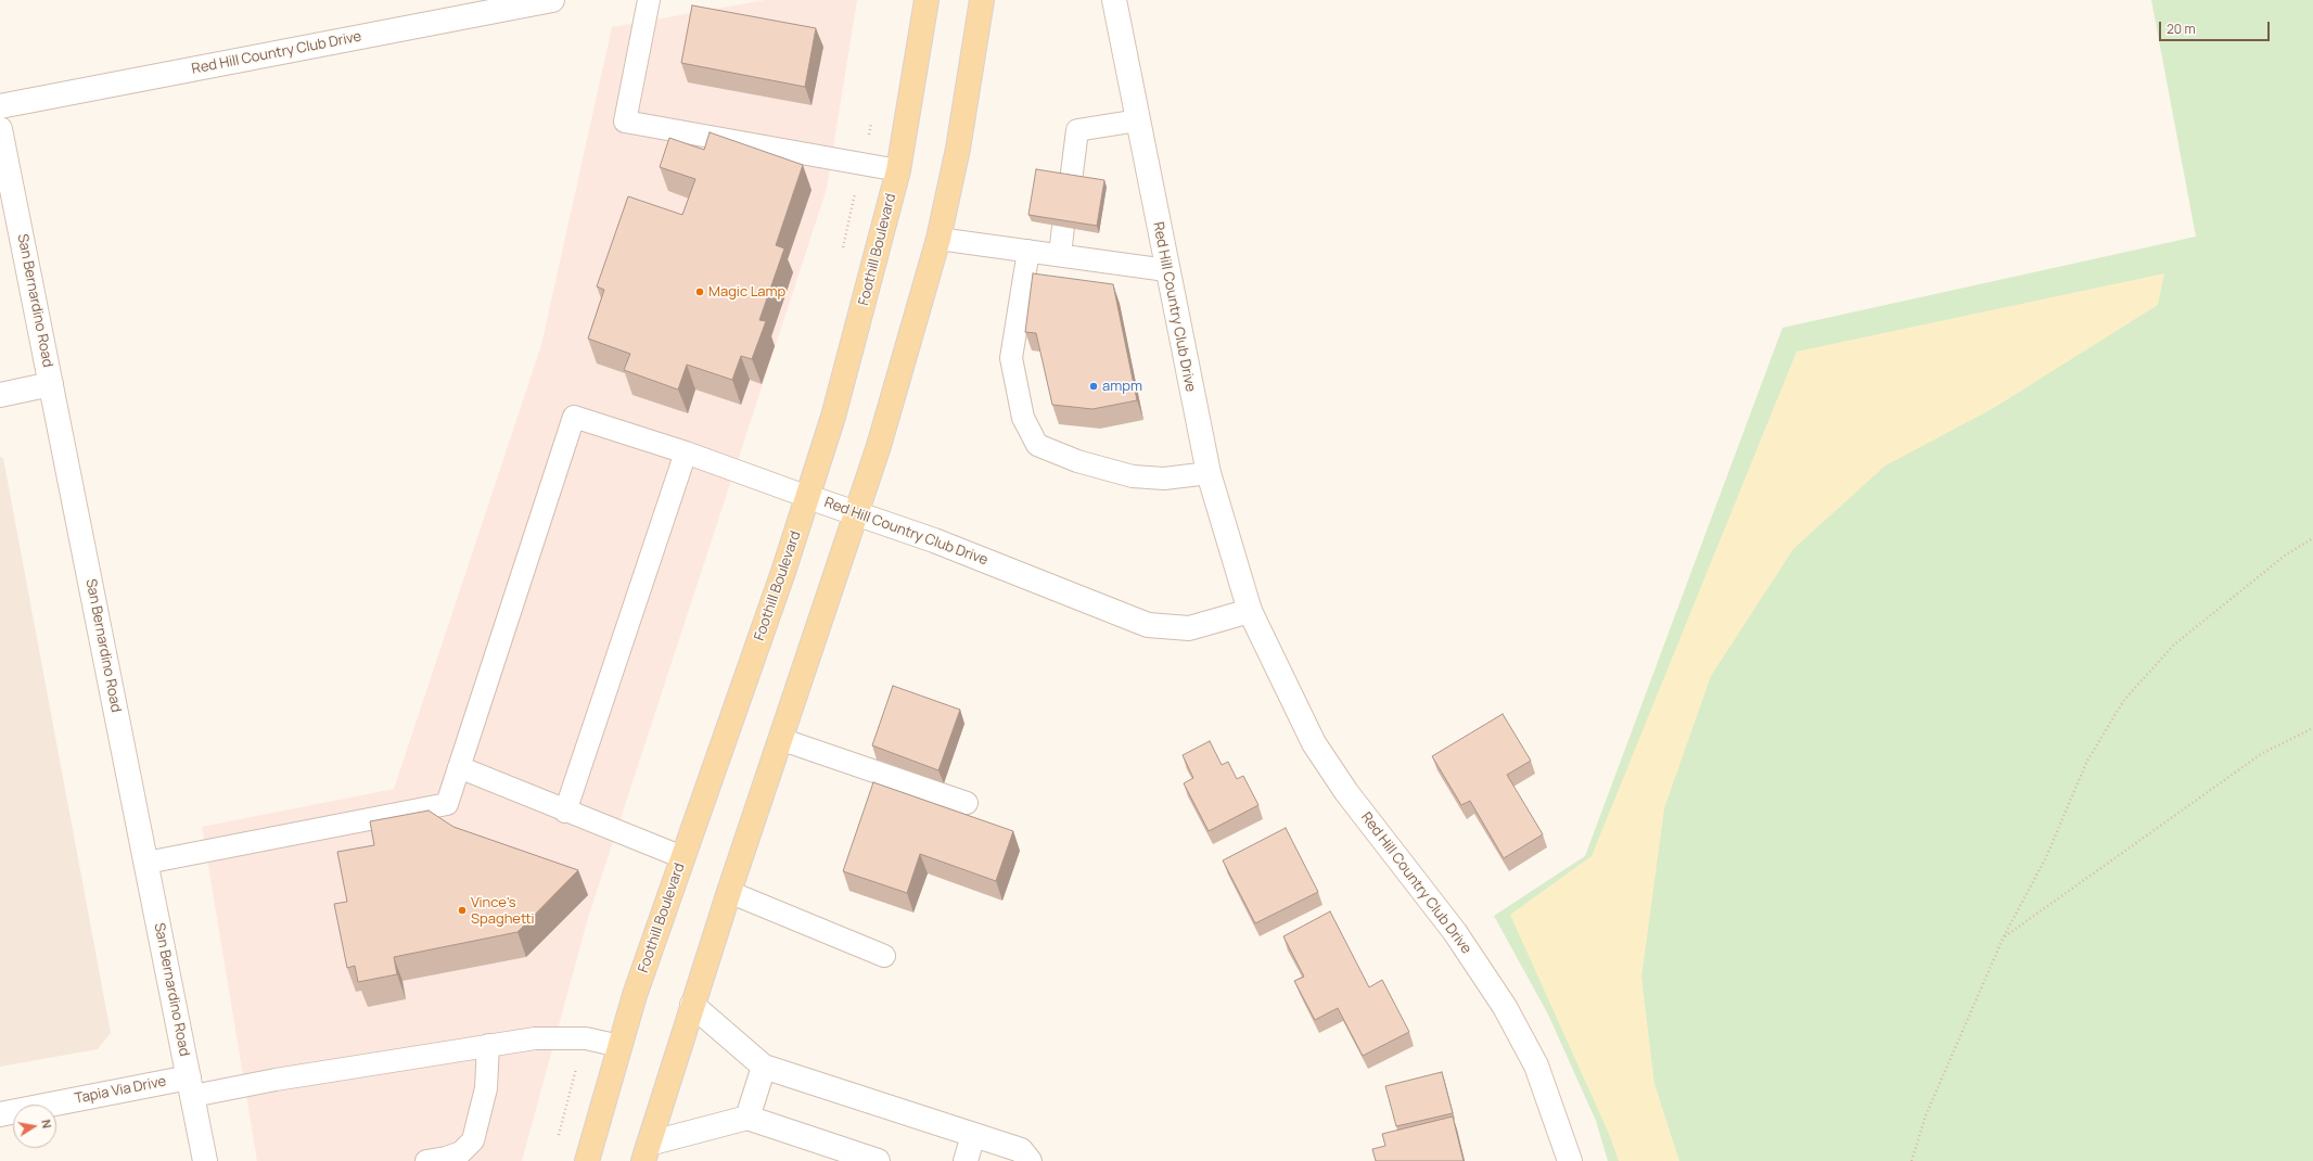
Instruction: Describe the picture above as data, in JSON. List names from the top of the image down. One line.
{"streets":{"main road":["Foothill Boulevard"],"street":["Red Hill Country Club Drive","San Bernardino Road","Tapia Via Drive"]},"crossings":[["Red Hill Country Club Drive","Foothill Boulevard"],["San Bernardino Road","Tapia Via Drive"]],"places":["Magic Lamp","ampm","Vince's Spaghetti"],"scale_bar":"20 m","north":"right"}
